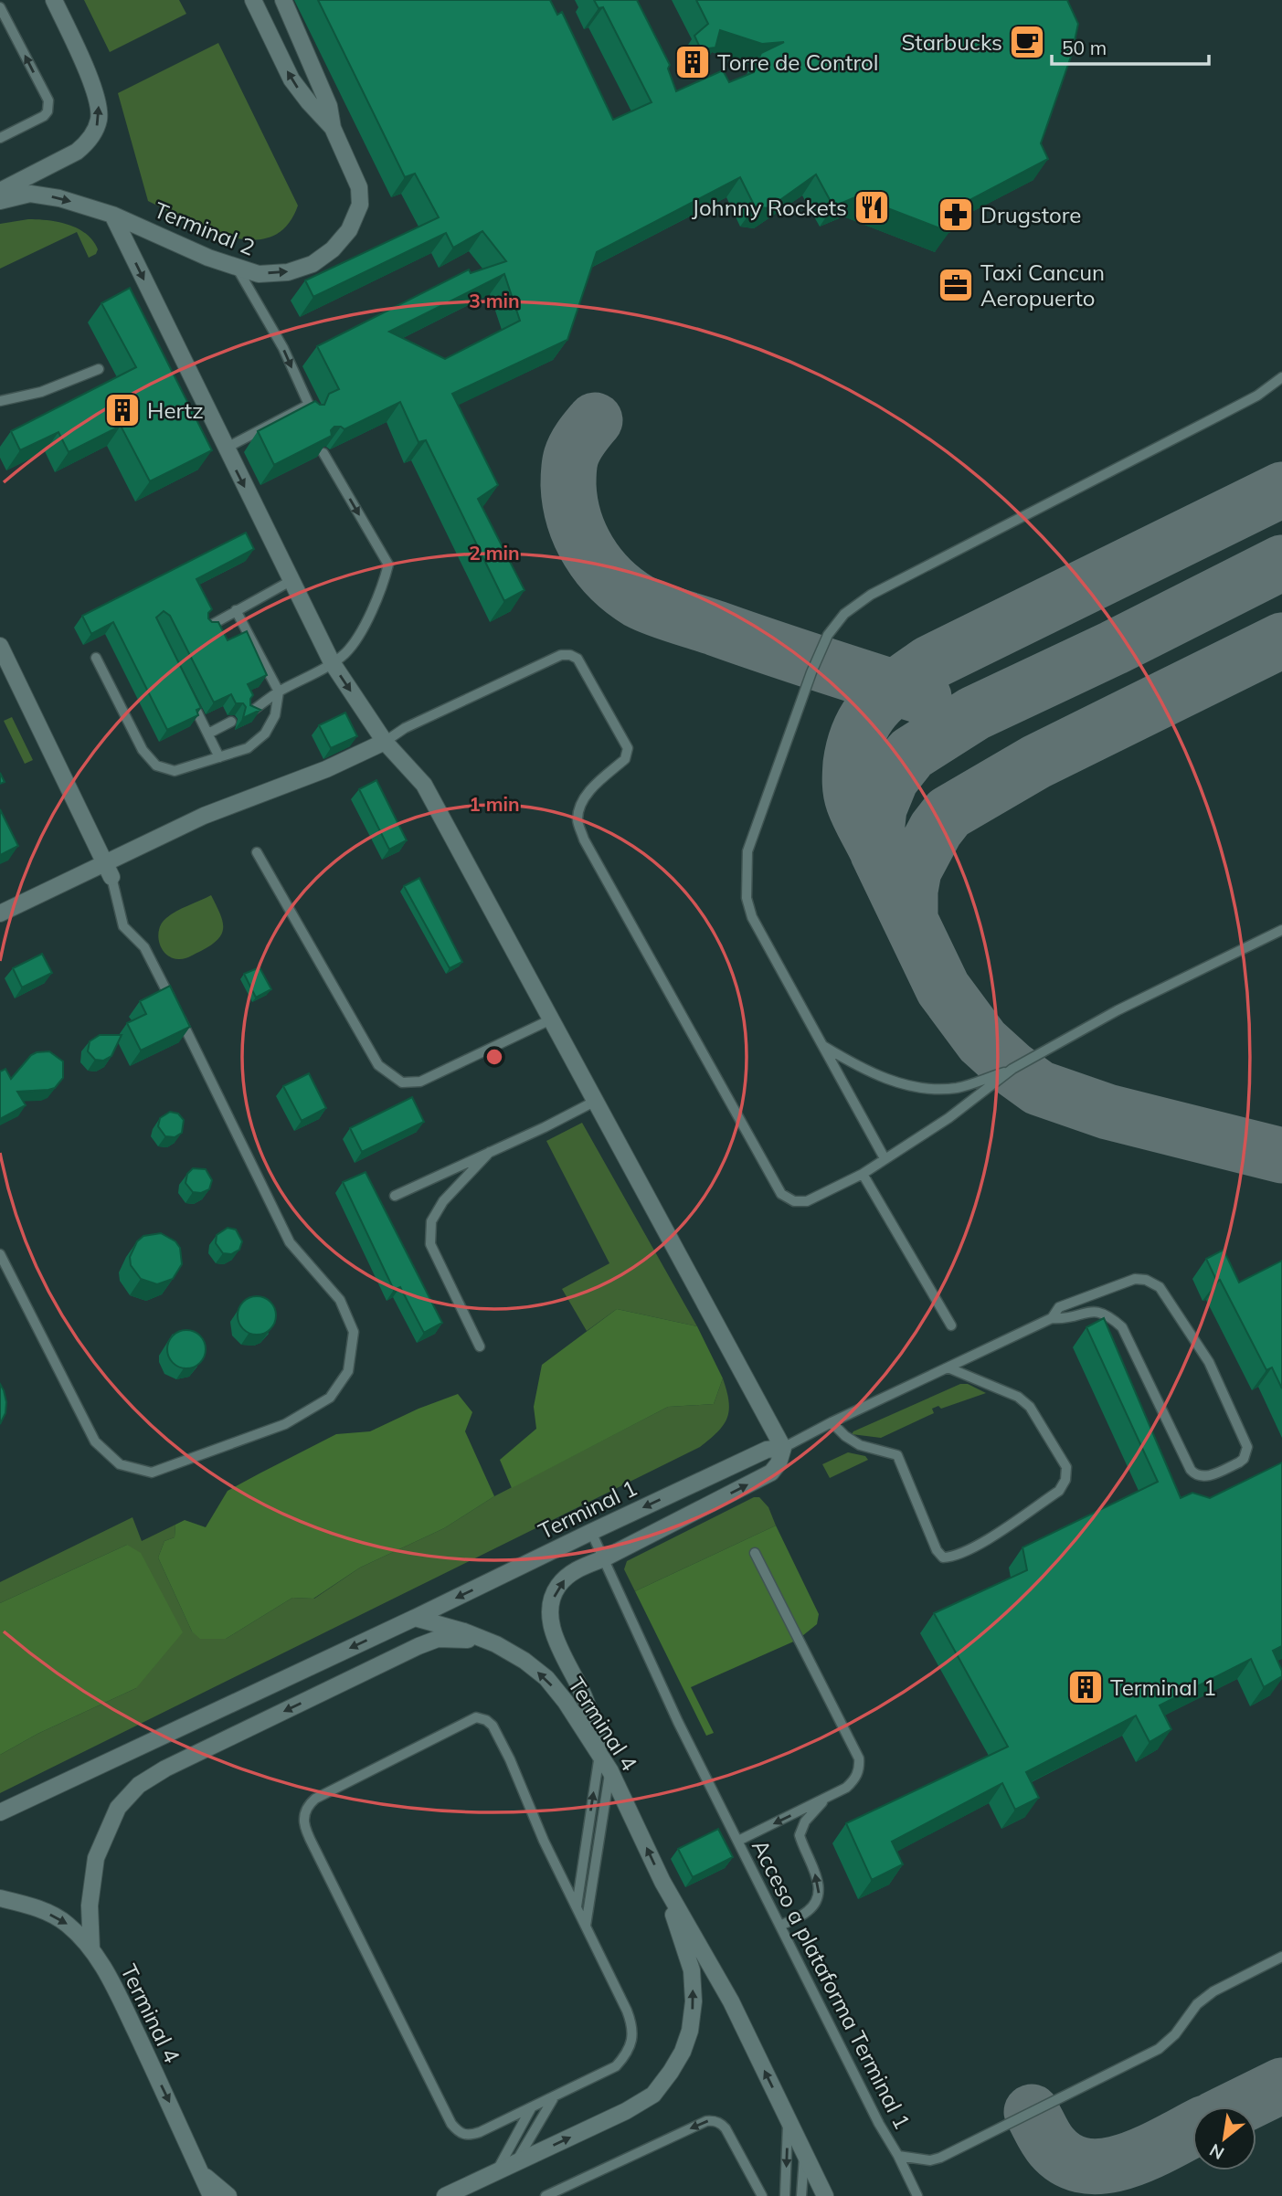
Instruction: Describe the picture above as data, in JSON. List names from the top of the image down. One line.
{"streets":{"street":["Terminal 2","Terminal 1","Terminal 4"],"lane":["Acceso a plataforma Terminal 1"]},"crossings":[["Terminal 1","Terminal 4"],["Terminal 1","Acceso a plataforma Terminal 1"]],"places":{"cafe":["Starbucks"],"building":["Torre de Control","Hertz","Terminal 1"],"restaurant":["Johnny Rockets"],"pharmacy":["Drugstore"],"office":["Taxi Cancun Aeropuerto"]},"scale_bar":"50 m","north":"bottom left","rings":["3 min","2 min","1 min"]}
